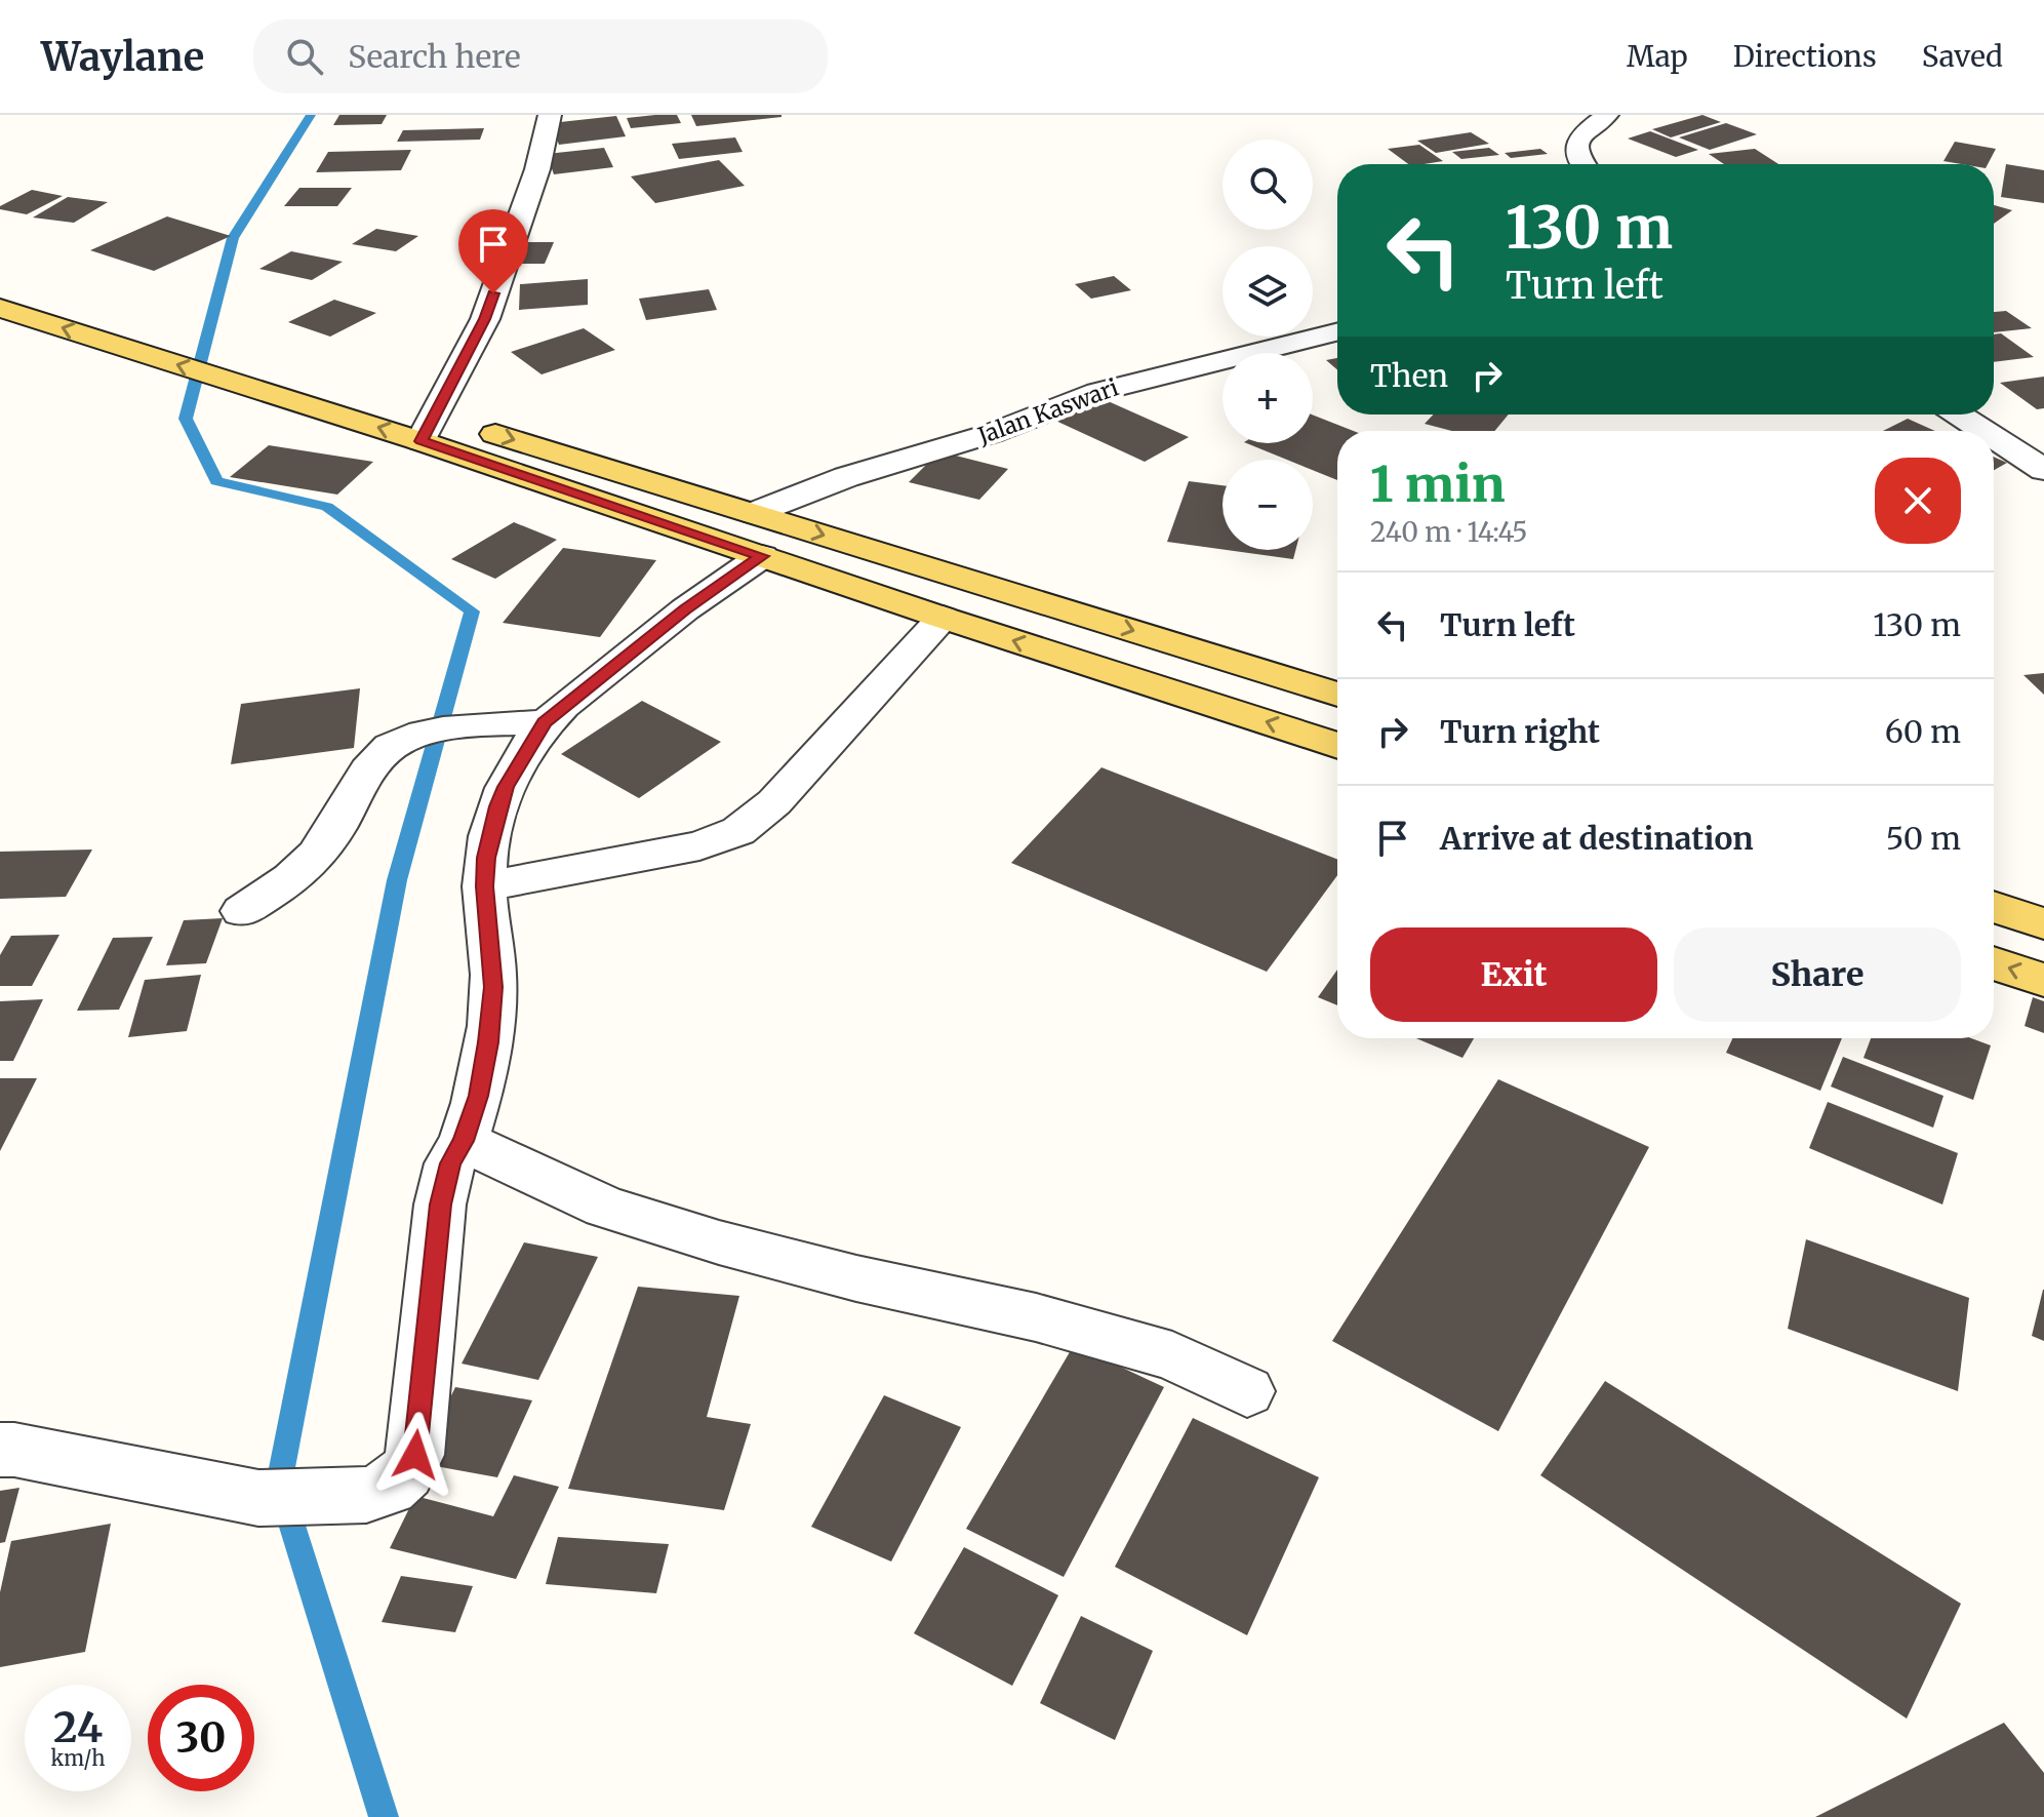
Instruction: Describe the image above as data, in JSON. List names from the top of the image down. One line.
{"streets":{"street":["Jalan Kaswari"]},"page":{"header":"Waylane","search":"Search here","nav":["Map","Directions","Saved"],"map_buttons":["+","−"],"turn":["130 m","Turn left"],"then":"Then","heading":["1 min","240 m · 14:45"],"list":[{"name":"Turn left","value":"130 m"},{"name":"Turn right","value":"60 m"},{"name":"Arrive at destination","value":"50 m"}],"buttons":["Exit","Share"],"speed":"24 km/h","limit":"30"}}
